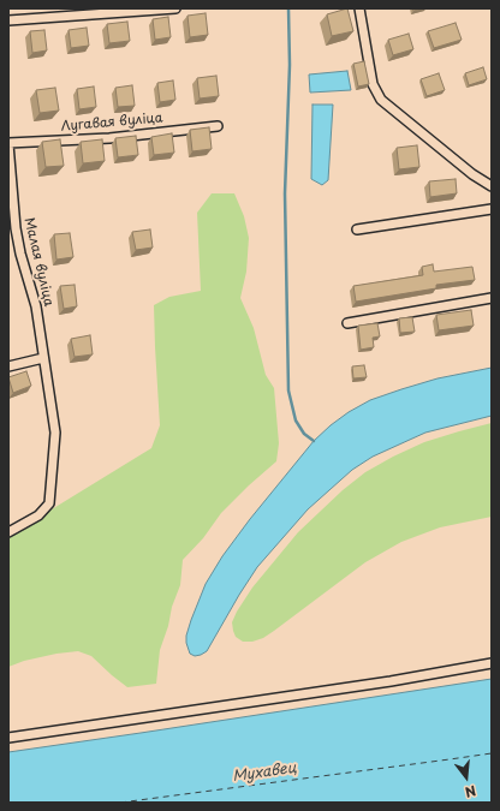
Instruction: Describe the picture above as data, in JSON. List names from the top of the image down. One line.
{"streets":{"street":["Лугавая вуліца","Малая вуліца"]},"crossings":[["Лугавая вуліца","Малая вуліца"]],"water":["Мухавец"],"north":"bottom"}
